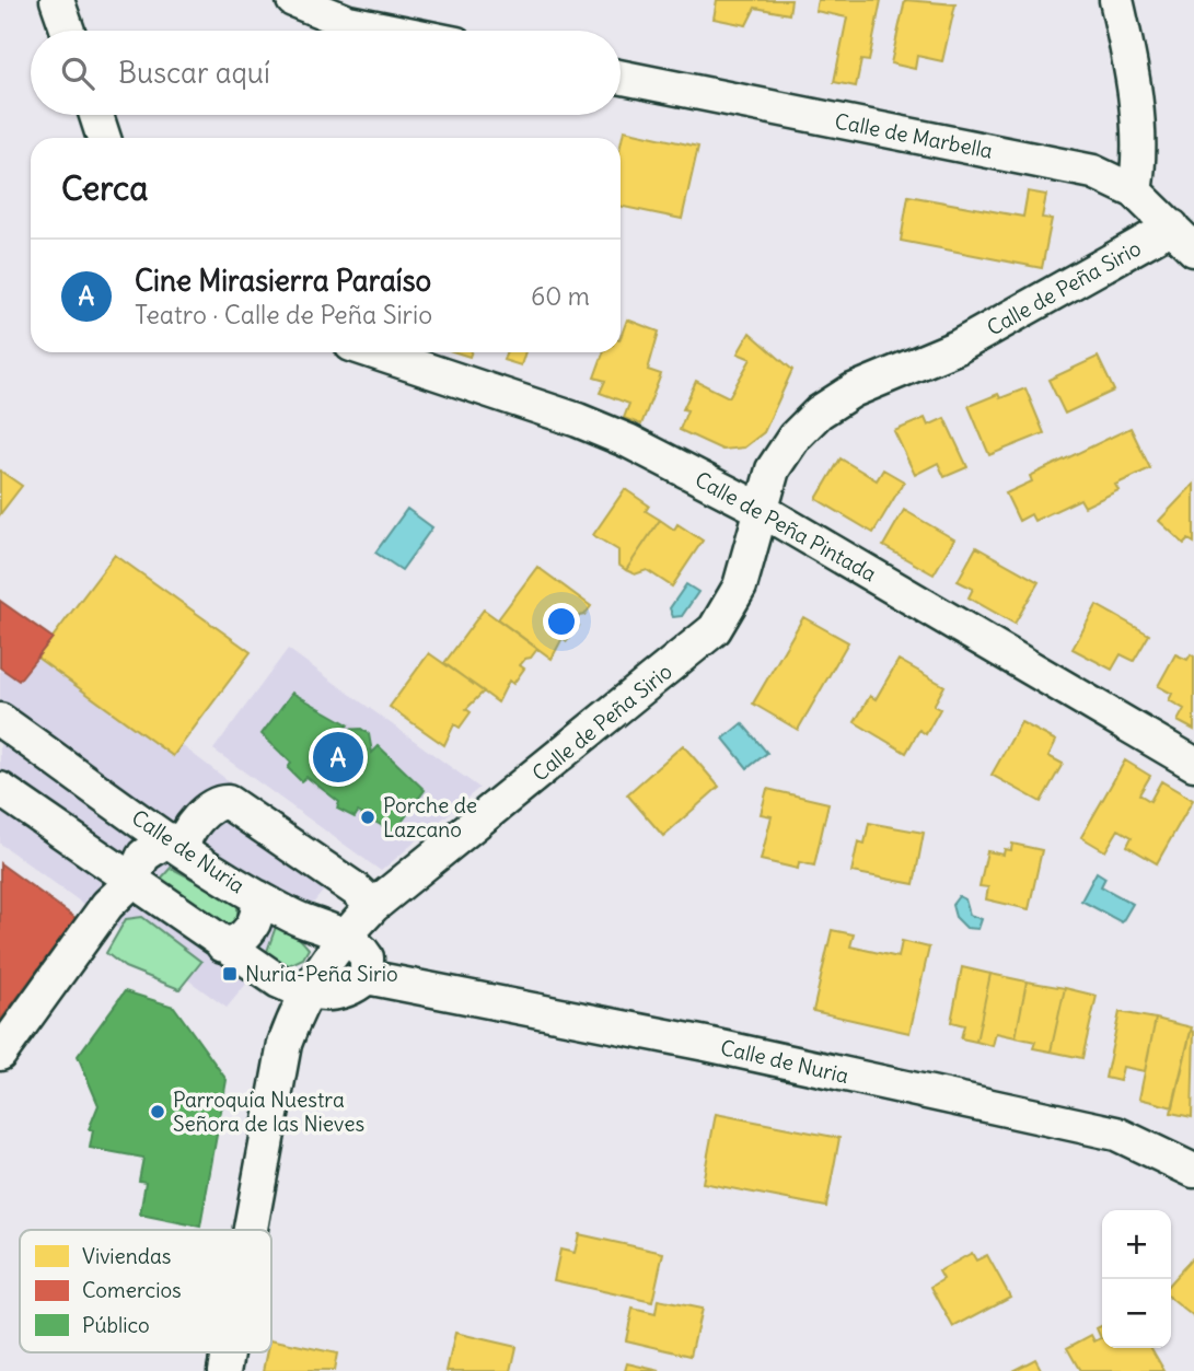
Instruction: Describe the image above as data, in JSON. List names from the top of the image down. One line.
{"streets":{"street":["Calle de Marbella","Calle de Peña Sirio","Calle de Peña Pintada","Calle de Nuria"]},"crossings":[["Calle de Marbella","Calle de Peña Sirio"],["Calle de Peña Sirio","Calle de Peña Pintada"],["Calle de Peña Sirio","Calle de Nuria"]],"places":{"other":["Porche de Lazcano","Parroquia Nuestra Señora de las Nieves"],"transit":["Nuria-Peña Sirio"]},"legend":["Viviendas","Comercios","Público"],"page":{"search":"Buscar aquí","heading":"Cerca","list":[{"mark":"A","name":"Cine Mirasierra Paraíso","note":"Teatro · Calle de Peña Sirio","value":"60 m"}],"pins":"A","map_buttons":["+","−"]}}
